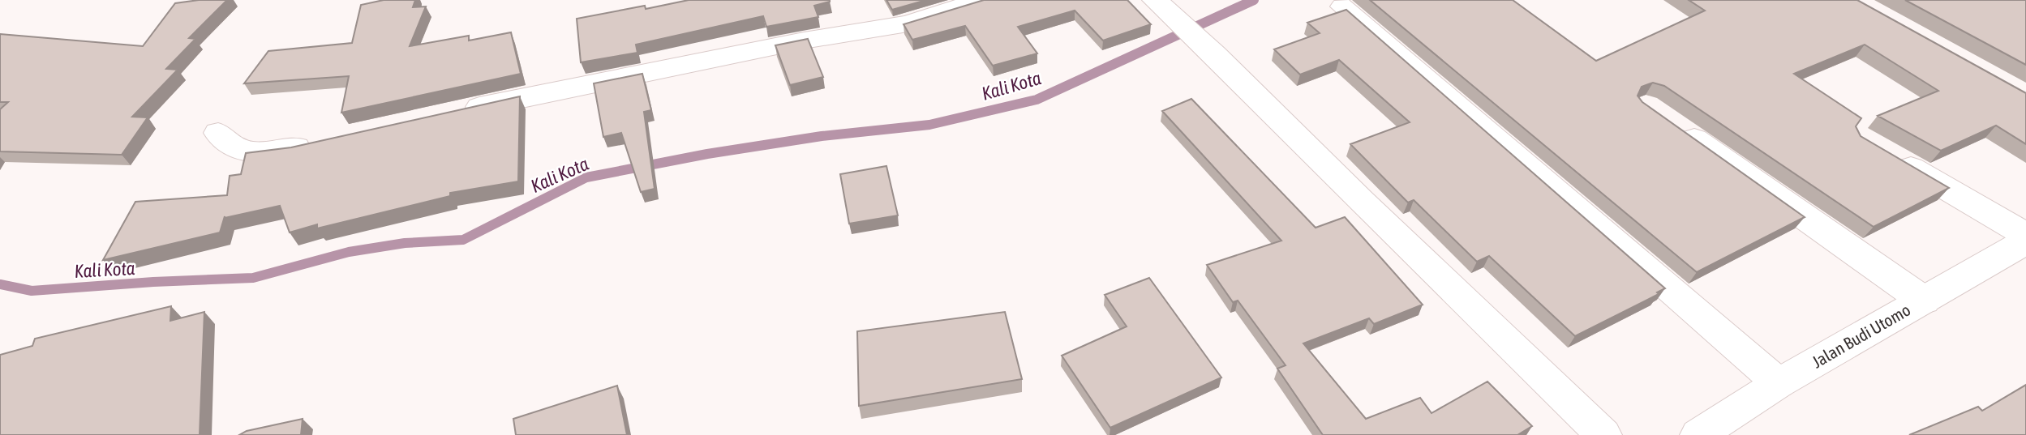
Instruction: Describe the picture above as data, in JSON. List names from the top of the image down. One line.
{"streets":{"street":["Jalan Budi Utomo"]},"water":["Kali Kota"]}
